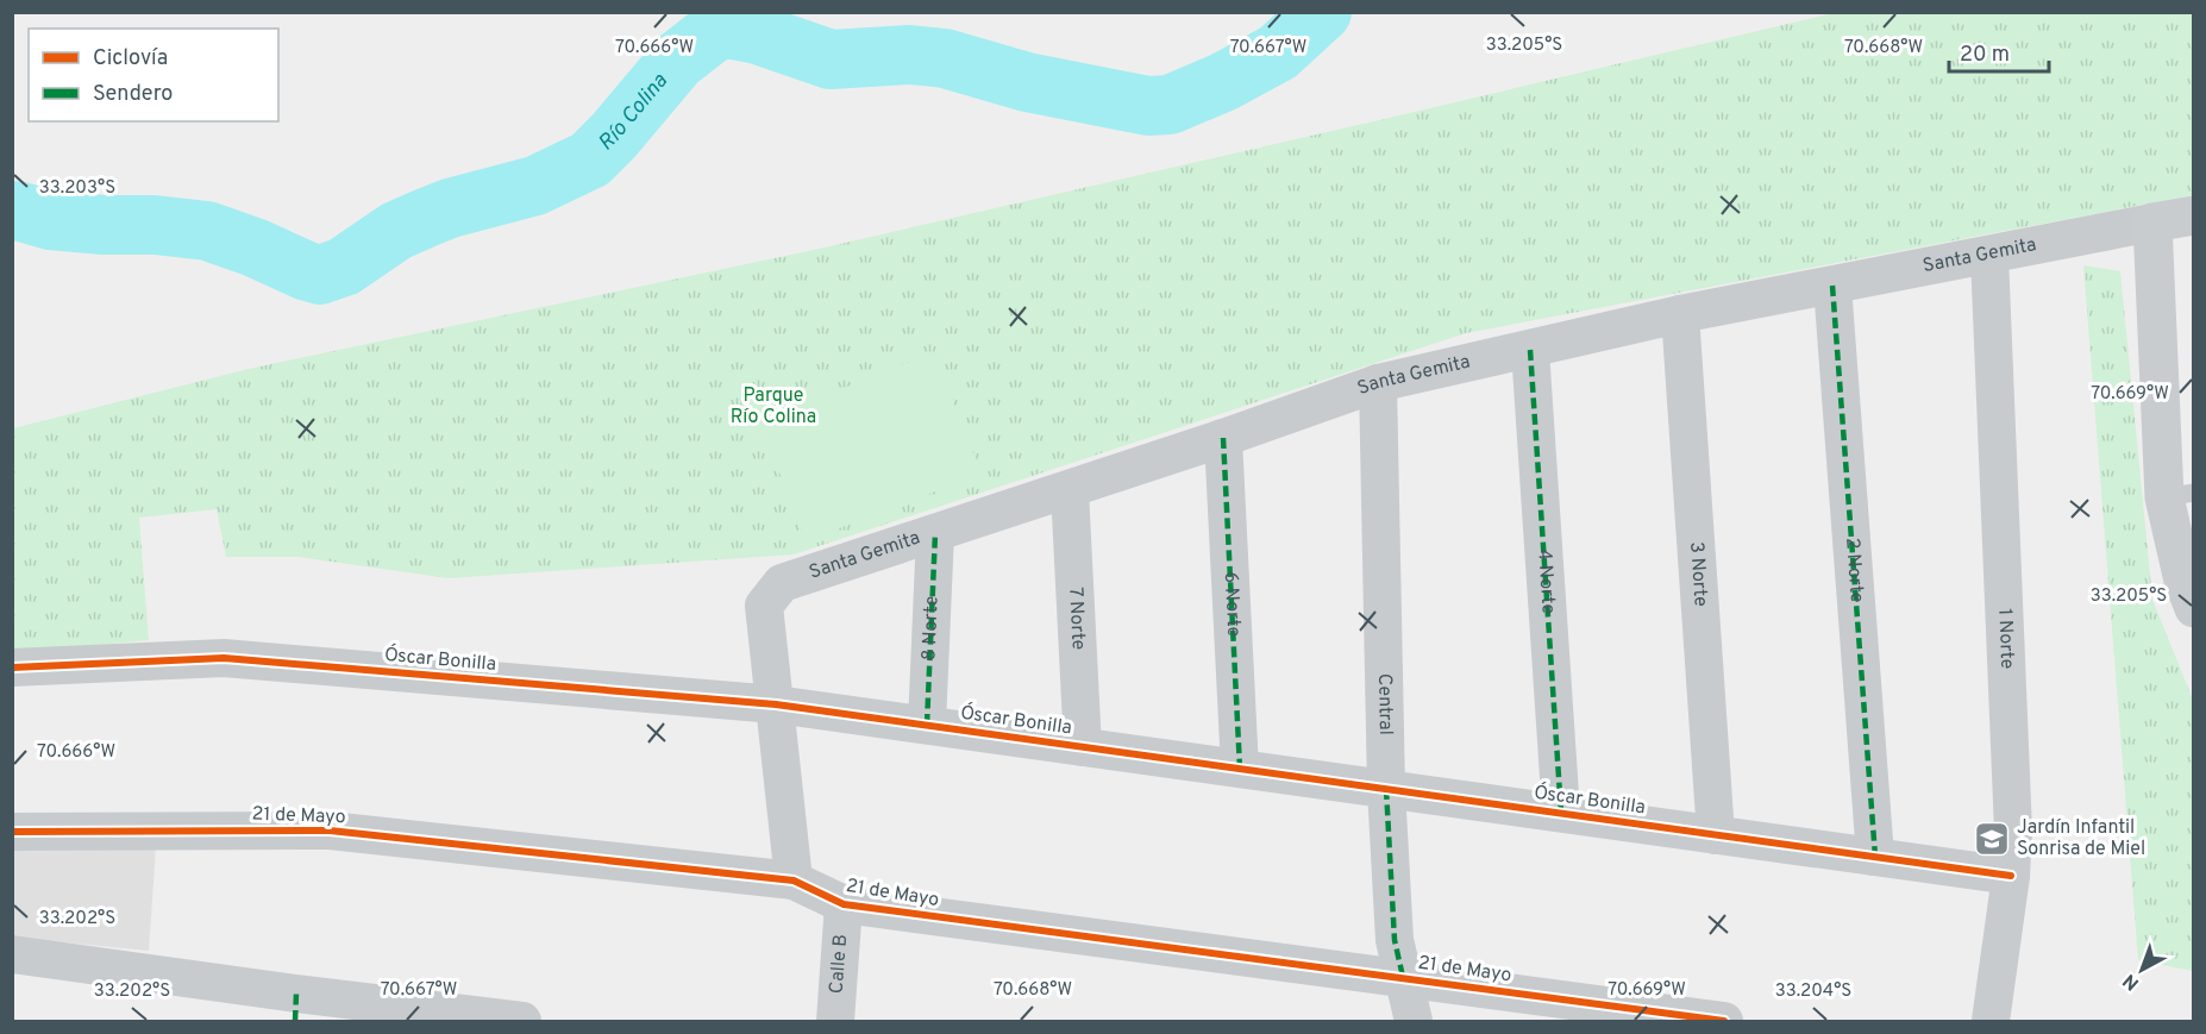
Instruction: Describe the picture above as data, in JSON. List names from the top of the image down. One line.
{"streets":{"main road":["Santa Gemita"],"street":["2 Norte","3 Norte","4 Norte","6 Norte","7 Norte","8 Norte","1 Norte","Óscar Bonilla","Central","21 de Mayo","Calle B"]},"crossings":[["Santa Gemita","2 Norte"],["Santa Gemita","3 Norte"],["Santa Gemita","4 Norte"],["Santa Gemita","6 Norte"],["Santa Gemita","7 Norte"],["Santa Gemita","8 Norte"],["Santa Gemita","1 Norte"],["Santa Gemita","Óscar Bonilla"],["Santa Gemita","Central"],["Santa Gemita","21 de Mayo"],["2 Norte","Óscar Bonilla"],["3 Norte","Óscar Bonilla"],["4 Norte","Óscar Bonilla"],["6 Norte","Óscar Bonilla"],["7 Norte","Óscar Bonilla"],["8 Norte","Óscar Bonilla"],["1 Norte","Óscar Bonilla"],["Óscar Bonilla","Central"],["Central","21 de Mayo"],["21 de Mayo","Calle B"]],"water":["Río Colina"],"parks":["Parque Río Colina"],"places":{"school or university":["Jardín Infantil Sonrisa de Miel"]},"legend":["Ciclovía","Sendero"],"scale_bar":"20 m","north":"bottom left","coordinates":["33.205°S","70.666°W","70.667°W","70.668°W","33.203°S","70.669°W","33.202°S","33.204°S"]}
